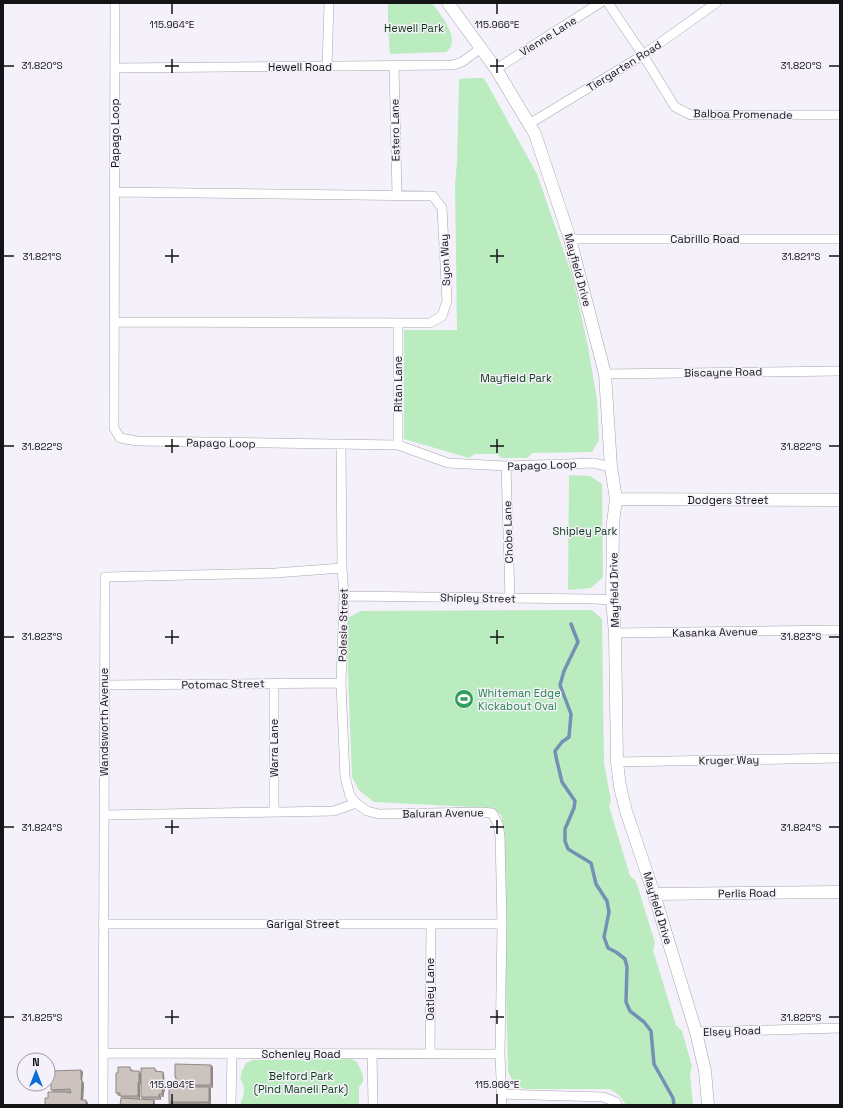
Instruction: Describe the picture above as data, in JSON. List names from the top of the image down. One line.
{"streets":{"street":["Vienne Lane","Tiergarten Road","Hewell Road","Balboa Promenade","Estero Lane","Papago Loop","Cabrillo Road","Syon Way","Mayfield Drive","Biscayne Road","Ritan Lane","Dodgers Street","Chobe Lane","Shipley Street","Polesie Street","Kasanka Avenue","Potomac Street","Wandsworth Avenue","Warra Lane","Kruger Way","Baluran Avenue","Perlis Road","Garigal Street","Oatley Lane","Elsey Road","Schenley Road"]},"crossings":[["Vienne Lane","Mayfield Drive"],["Tiergarten Road","Balboa Promenade"],["Tiergarten Road","Mayfield Drive"],["Hewell Road","Estero Lane"],["Hewell Road","Papago Loop"],["Hewell Road","Mayfield Drive"],["Estero Lane","Syon Way"],["Papago Loop","Syon Way"],["Papago Loop","Mayfield Drive"],["Papago Loop","Ritan Lane"],["Papago Loop","Chobe Lane"],["Papago Loop","Polesie Street"],["Cabrillo Road","Mayfield Drive"],["Syon Way","Ritan Lane"],["Mayfield Drive","Biscayne Road"],["Mayfield Drive","Dodgers Street"],["Mayfield Drive","Shipley Street"],["Mayfield Drive","Kasanka Avenue"],["Mayfield Drive","Kruger Way"],["Mayfield Drive","Perlis Road"],["Mayfield Drive","Elsey Road"],["Chobe Lane","Shipley Street"],["Shipley Street","Polesie Street"],["Polesie Street","Potomac Street"],["Polesie Street","Wandsworth Avenue"],["Polesie Street","Baluran Avenue"],["Potomac Street","Wandsworth Avenue"],["Potomac Street","Warra Lane"],["Wandsworth Avenue","Garigal Street"],["Wandsworth Avenue","Schenley Road"],["Baluran Avenue","Garigal Street"],["Baluran Avenue","Schenley Road"],["Garigal Street","Oatley Lane"],["Oatley Lane","Schenley Road"]],"parks":["Hewell Park","Mayfield Park","Shipley Park","Belford Park (Pind Maneli Park)"],"places":{"sports":["Whiteman Edge Kickabout Oval"]},"north":"top","coordinates":["115.964°E","115.966°E","31.820°S","31.821°S","31.822°S","31.823°S","31.824°S","31.825°S"]}
